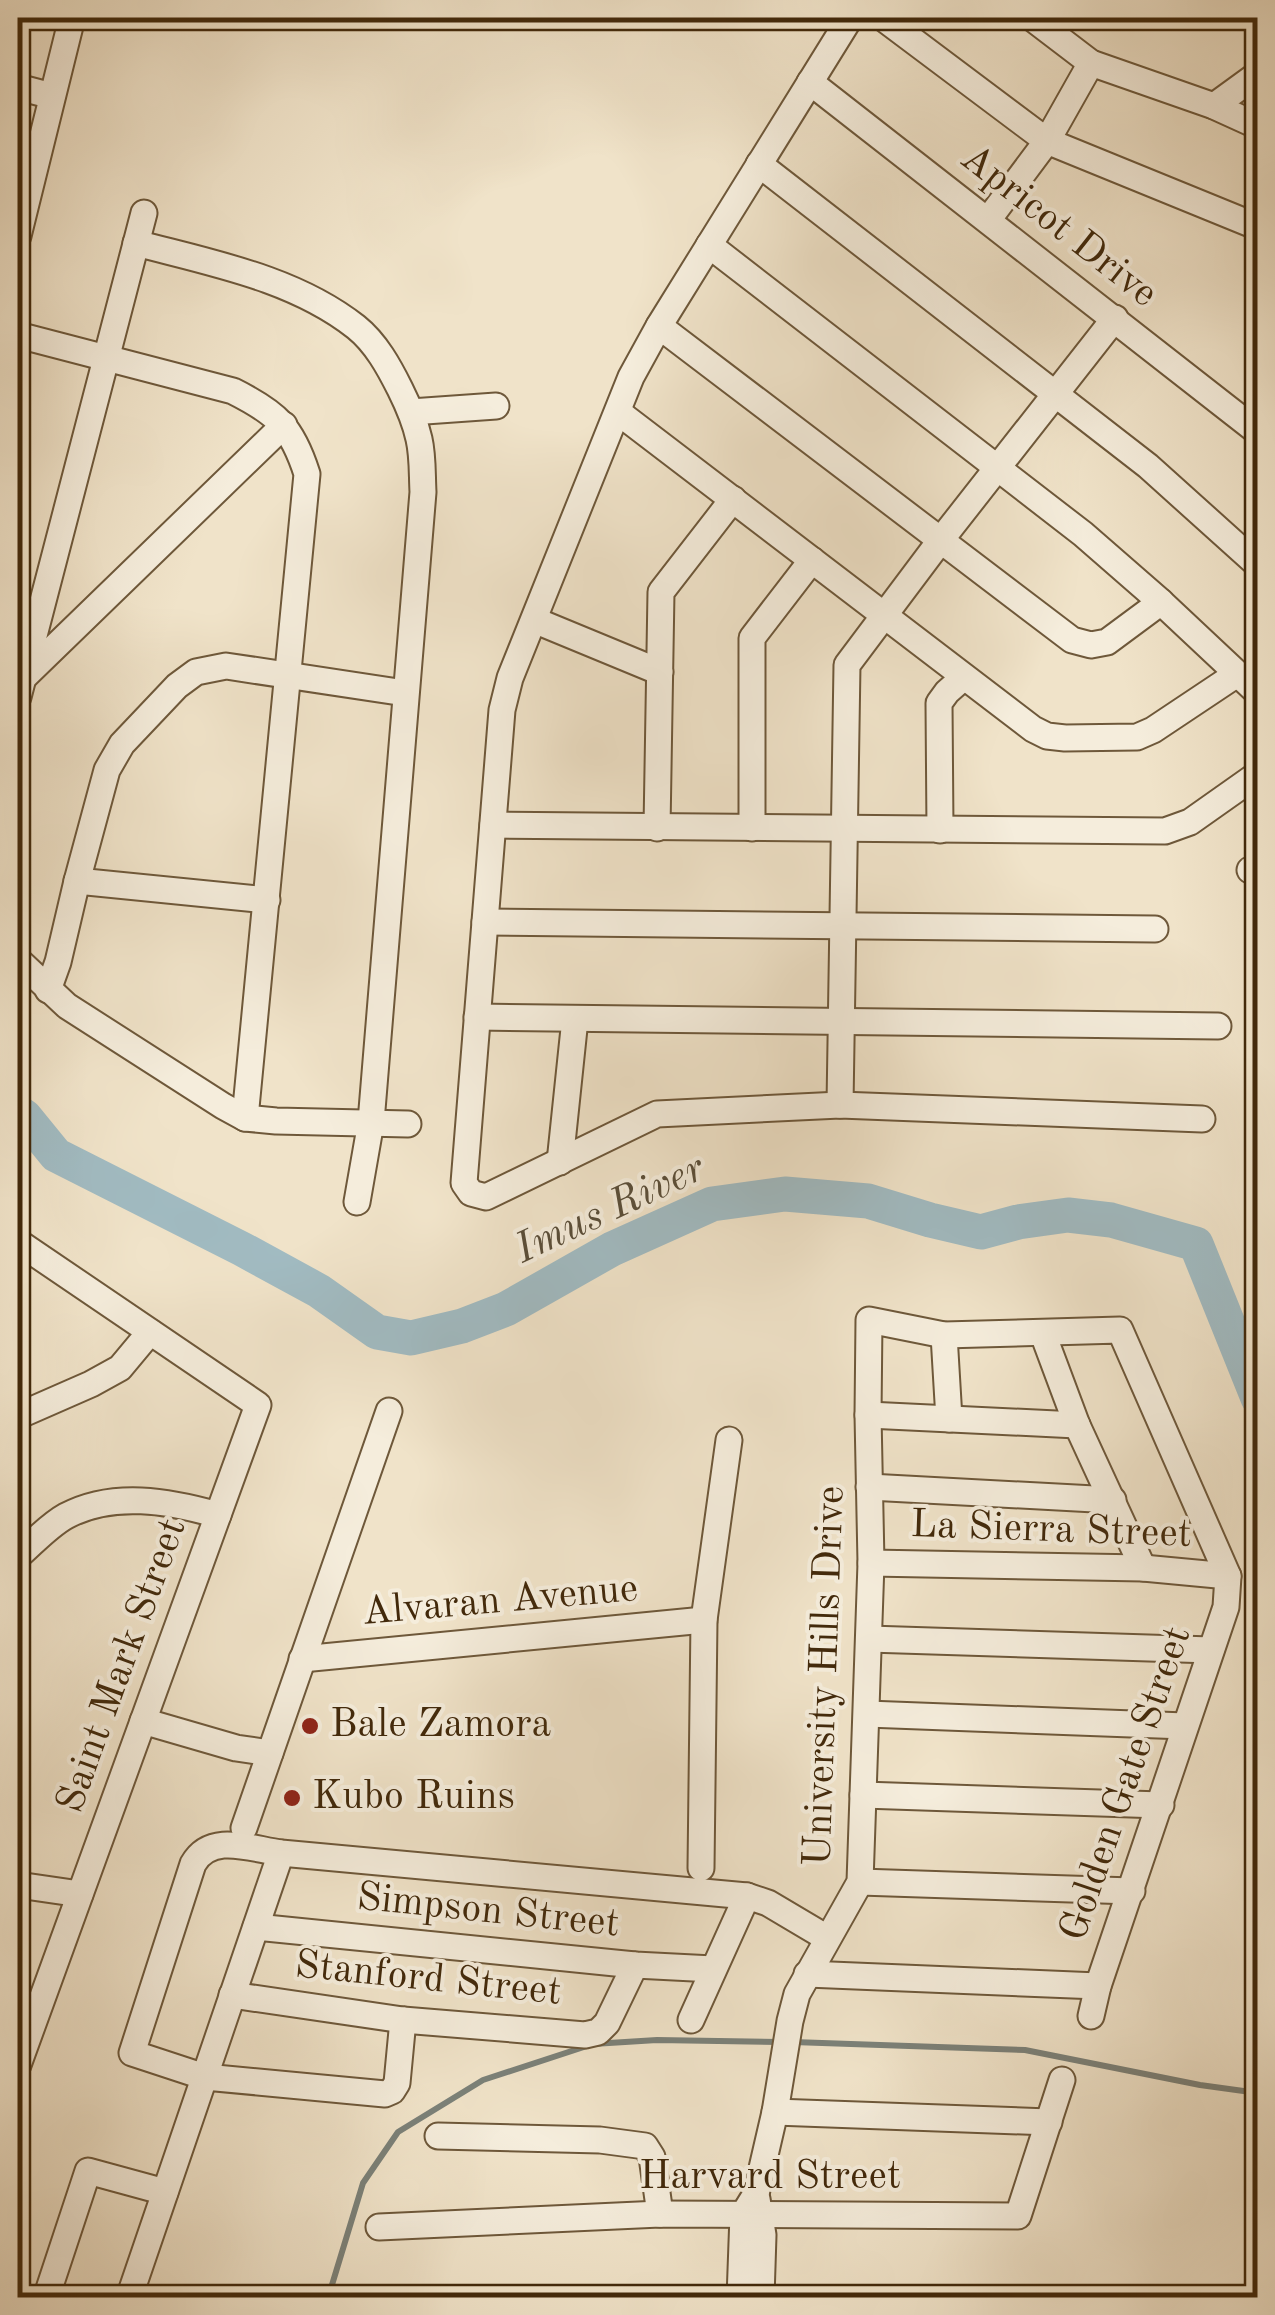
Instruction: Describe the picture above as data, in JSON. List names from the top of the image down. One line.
{"streets":{"street":["Apricot Drive","La Sierra Street","Alvaran Avenue","Saint Mark Street","University Hills Drive","Golden Gate Street","Simpson Street","Stanford Street","Harvard Street"]},"crossings":[["La Sierra Street","University Hills Drive"],["La Sierra Street","Golden Gate Street"],["University Hills Drive","Harvard Street"],["Simpson Street","Stanford Street"]],"water":["Imus River"],"places":["Bale Zamora","Kubo Ruins"]}
